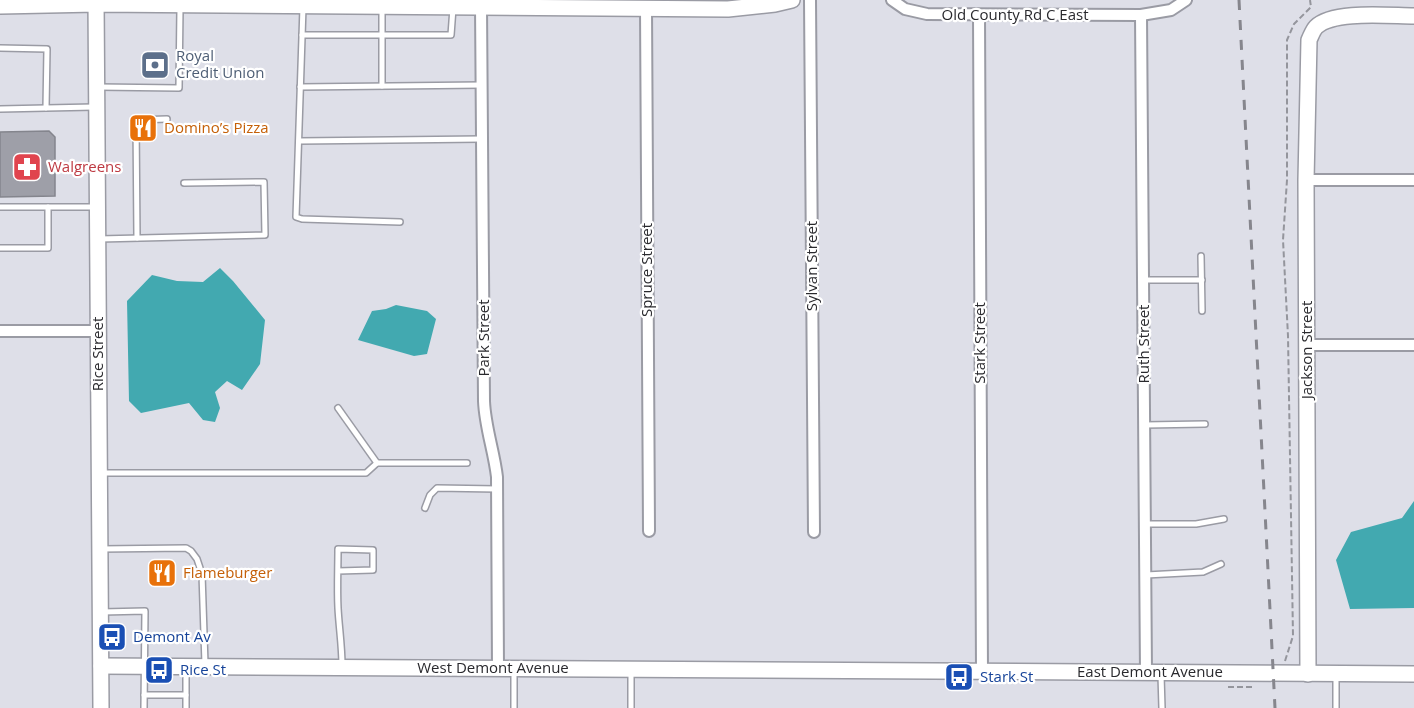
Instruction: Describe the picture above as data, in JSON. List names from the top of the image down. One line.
{"streets":{"street":["Old County Rd C East","Sylvan Street","Spruce Street","Park Street","Stark Street","Ruth Street","Jackson Street","Rice Street","West Demont Avenue","East Demont Avenue"]},"crossings":[["Old County Rd C East","Stark Street"],["Old County Rd C East","Ruth Street"],["Park Street","West Demont Avenue"],["Stark Street","East Demont Avenue"],["Ruth Street","East Demont Avenue"],["Jackson Street","East Demont Avenue"],["Rice Street","West Demont Avenue"],["West Demont Avenue","East Demont Avenue"]],"places":{"bank":["Royal Credit Union"],"restaurant":["Domino’s Pizza","Flameburger"],"pharmacy":["Walgreens"],"bus stop":["Demont Av","Rice St","Stark St"]}}
